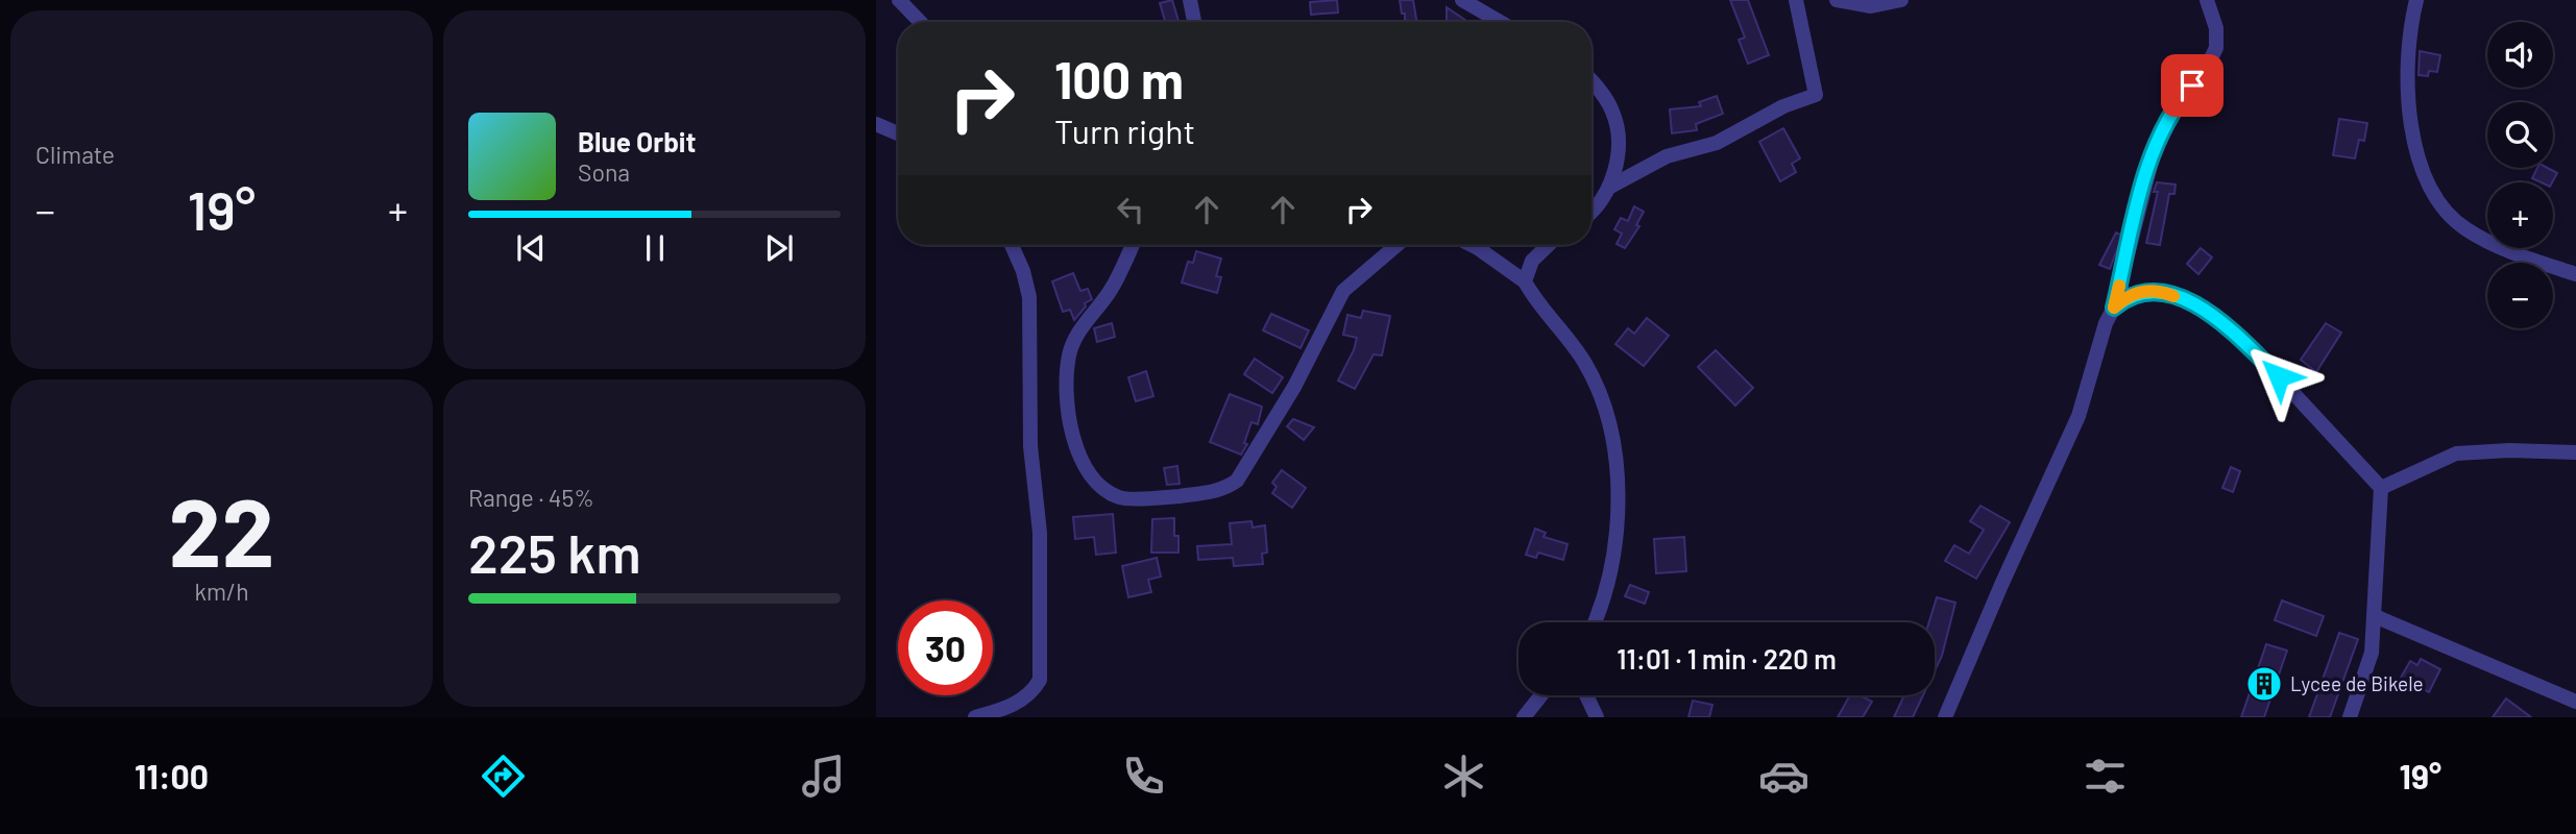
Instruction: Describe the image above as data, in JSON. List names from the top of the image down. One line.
{"places":{"building":["Lycee de Bikele"]},"page":{"tile":["Climate",["22","km/h"],["Range · 45%","225 km"]],"map_buttons":["+","−"],"turn":["100 m","Turn right"],"song":["Blue Orbit","Sona"],"heat":["−","19°","+"],"limit":"30","trip":"11:01 · 1 min · 220 m","tabs":["11:00","19°"]}}
